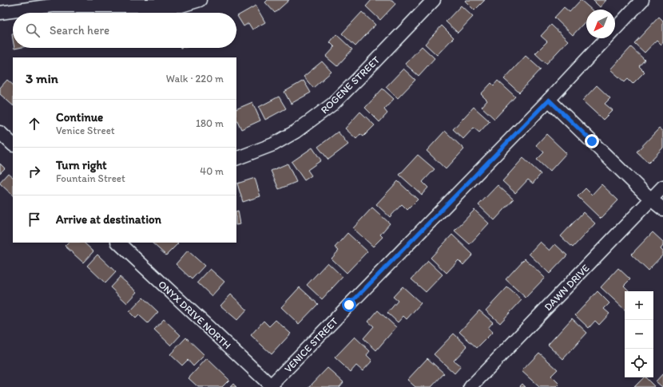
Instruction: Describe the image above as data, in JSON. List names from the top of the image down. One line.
{"streets":{"street":["ROGENE STREET","DAWN DRIVE","ONYX DRIVE NORTH","VENICE STREET"]},"crossings":[["ONYX DRIVE NORTH","VENICE STREET"]],"north":"bottom left","page":{"search":"Search here","heading":["3 min","Walk · 220 m"],"list":[["Continue","Venice Street","180 m"],["Turn right","Fountain Street","40 m"],"Arrive at destination"],"map_buttons":["+","−"]}}
